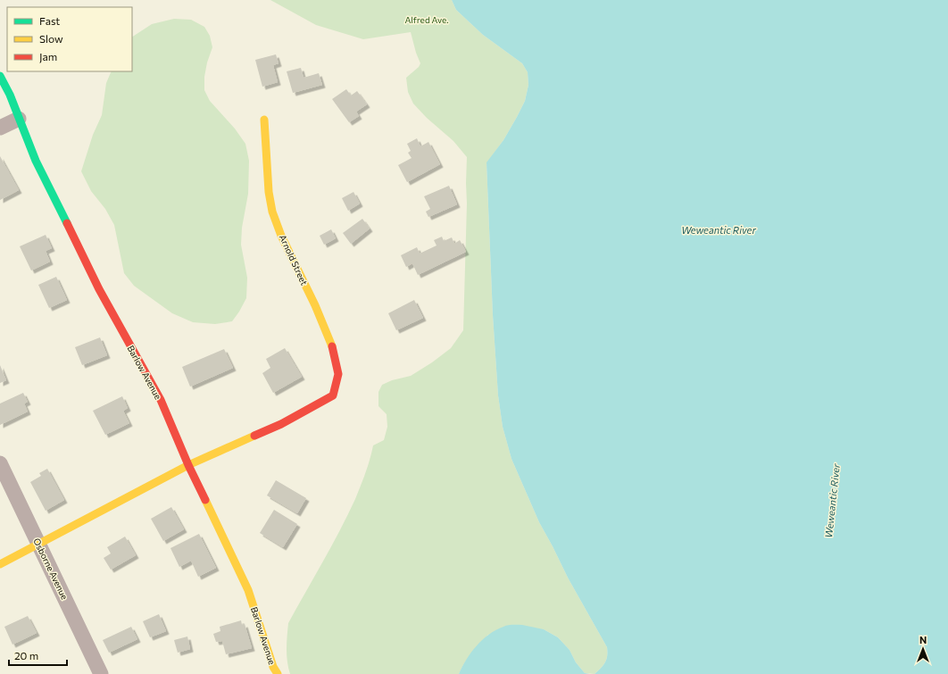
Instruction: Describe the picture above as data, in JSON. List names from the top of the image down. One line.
{"streets":{"street":["Arnold Street","Barlow Avenue","Osborne Avenue"]},"crossings":[["Arnold Street","Barlow Avenue"]],"water":["Weweantic River"],"parks":["Alfred Ave."],"legend":["Fast","Slow","Jam"],"scale_bar":"20 m","north":"top"}
